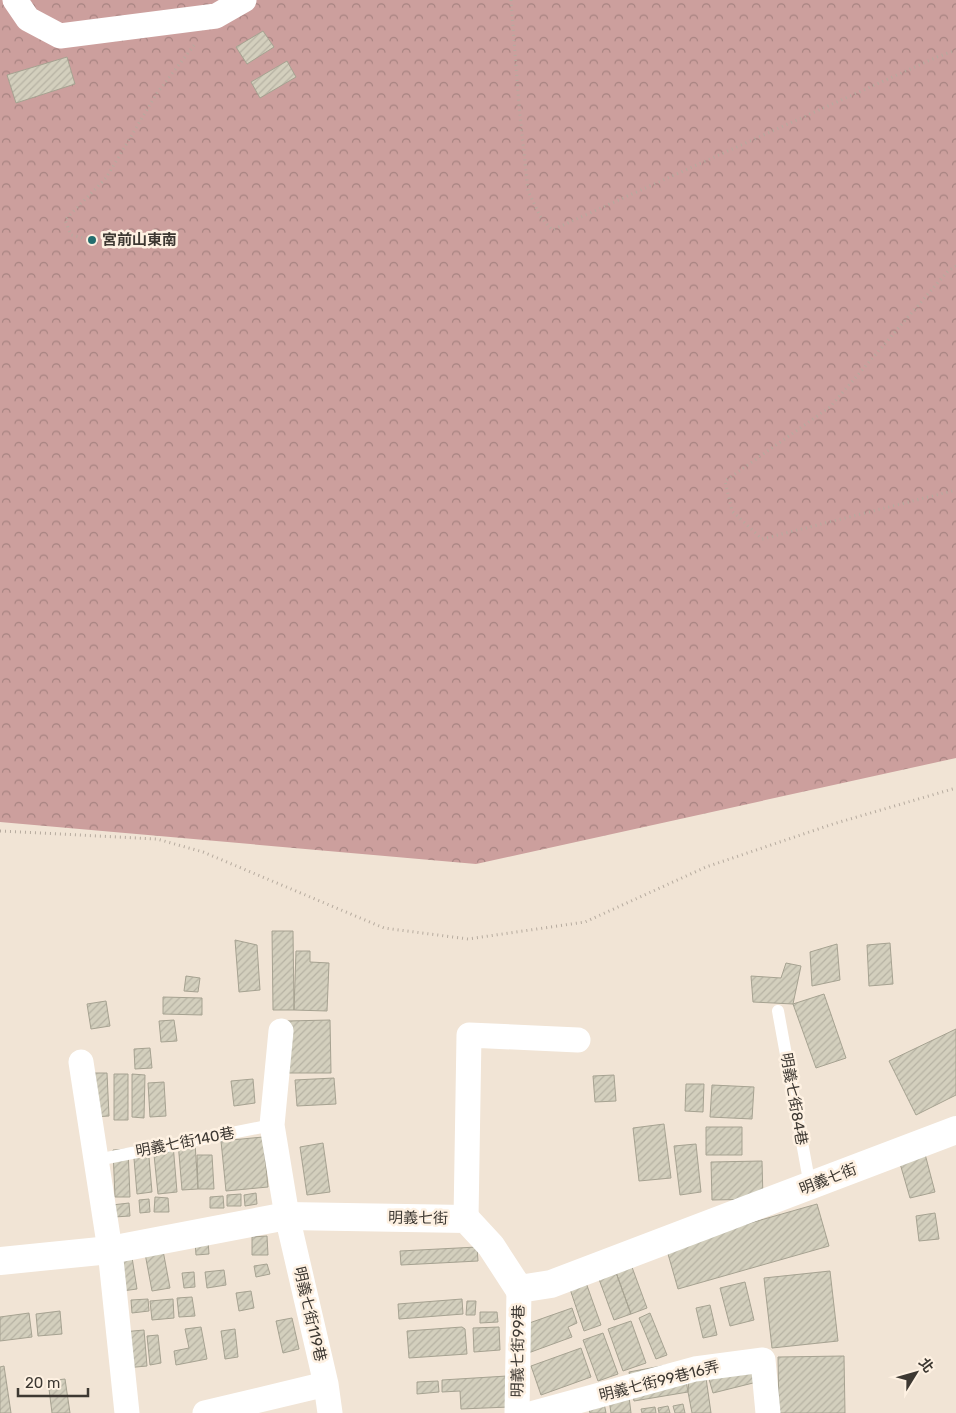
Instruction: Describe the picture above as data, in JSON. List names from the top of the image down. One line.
{"streets":{"street":["明義七街","明義七街119巷","明義七街99巷","明義七街99巷16弄"],"lane":["明義七街84巷","明義七街140巷"]},"crossings":[["明義七街84巷","明義七街"],["明義七街140巷","明義七街119巷"],["明義七街","明義七街119巷"],["明義七街","明義七街99巷"]],"places":["宮前山東南"],"scale_bar":"20 m","north":"top right"}
